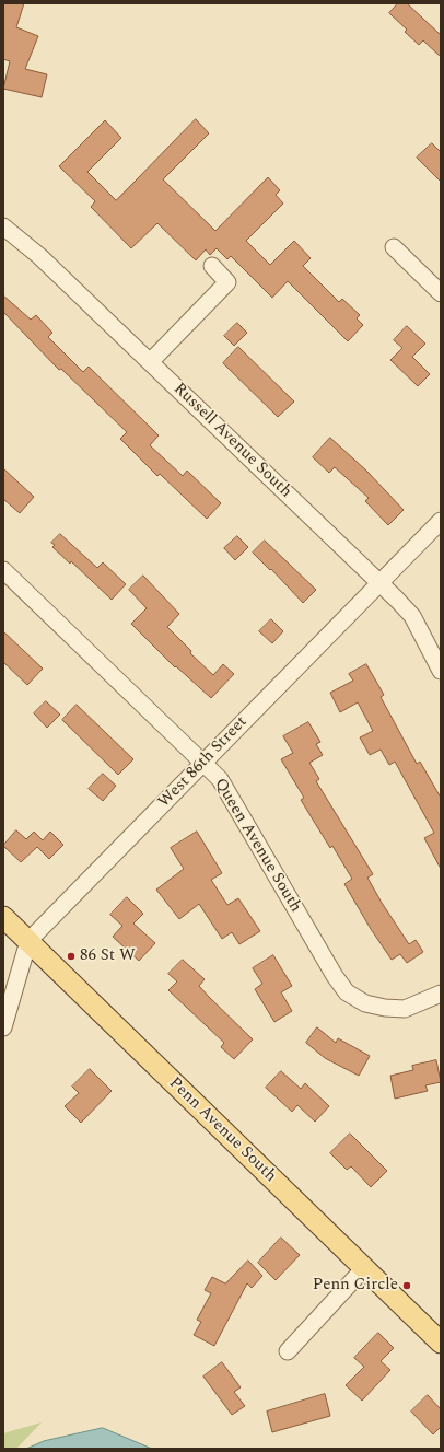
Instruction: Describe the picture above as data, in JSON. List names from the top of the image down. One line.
{"streets":{"main road":["Penn Avenue South"],"street":["Russell Avenue South","West 86th Street","Queen Avenue South"]},"crossings":[["Russell Avenue South","West 86th Street"],["West 86th Street","Queen Avenue South"],["West 86th Street","Penn Avenue South"]],"places":["86 St W","Penn Circle"]}
